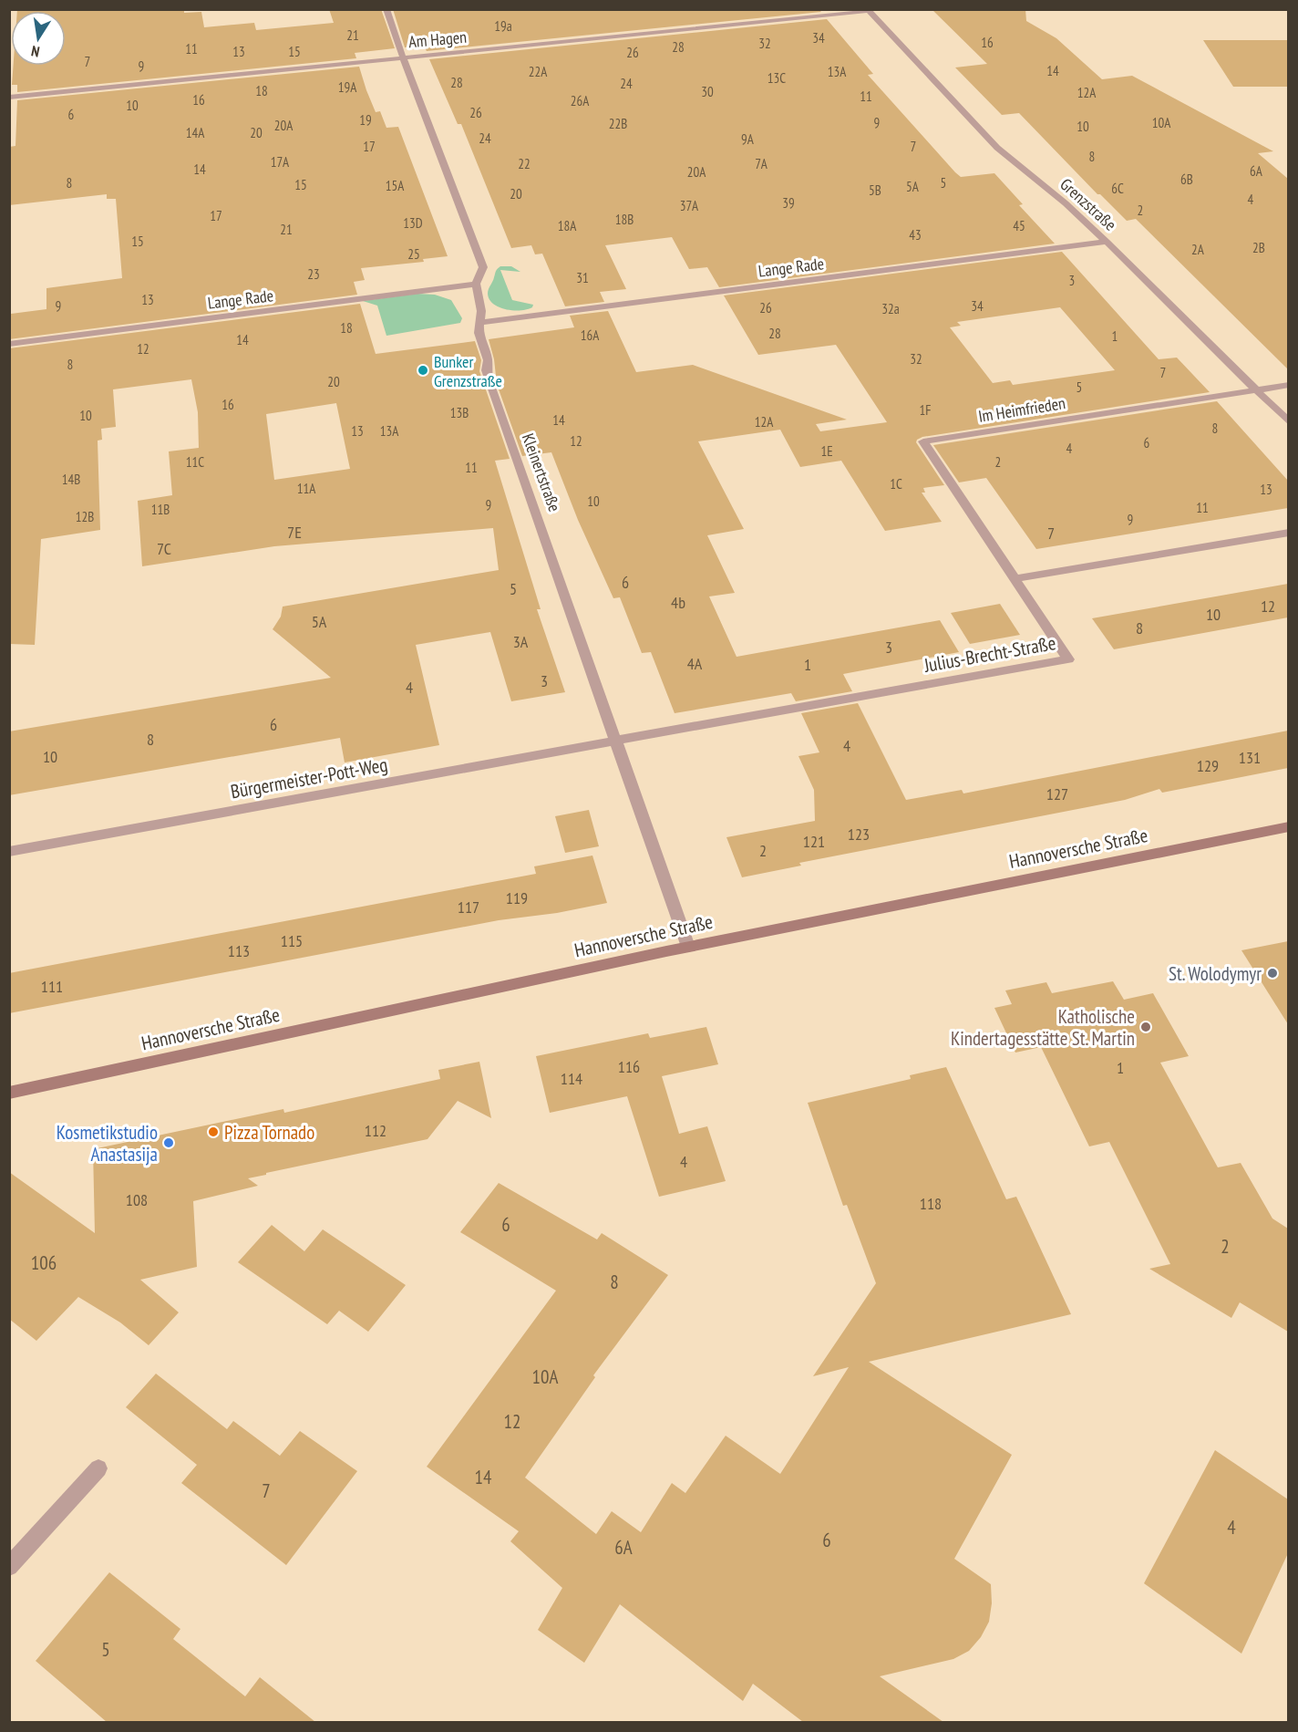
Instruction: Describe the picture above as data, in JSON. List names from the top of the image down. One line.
{"streets":{"main road":["Hannoversche Straße"],"street":["Am Hagen","Grenzstraße","Lange Rade","Im Heimfrieden","Kleinertstraße","Julius-Brecht-Straße","Bürgermeister-Pott-Weg"]},"crossings":[["Am Hagen","Grenzstraße"],["Am Hagen","Kleinertstraße"],["Grenzstraße","Lange Rade"],["Grenzstraße","Im Heimfrieden"],["Lange Rade","Kleinertstraße"],["Im Heimfrieden","Julius-Brecht-Straße"],["Kleinertstraße","Julius-Brecht-Straße"],["Kleinertstraße","Bürgermeister-Pott-Weg"],["Kleinertstraße","Hannoversche Straße"],["Julius-Brecht-Straße","Bürgermeister-Pott-Weg"]],"places":["Bunker Grenzstraße","St. Wolodymyr","Katholische Kindertagesstätte St. Martin","Pizza Tornado","Kosmetikstudio Anastasija"],"house_numbers":["19a","21","34","16","32","28","11","13","15","26","7","9","14","22A","13A","13C","28","24","19A","18","30","12A","11","16","26A","10","26","6","19","9","10A","22B","20A","10","14A","20","24","9A","17","7","8","17A","22","7A","14","6A","20A","6B","8","5","15","15A","5A","6C","5B","20","4","39","37A","2","17","18B","13D","18A","45","21","43","15","2B","2A","25","23","31","3","13","9","34","26","32a","18","28","16A","1","14","12","32","8","7","20","5","16","1F","13B","10","14","12A","8","13","13A","12","6","4","1E","11C","2","11","14B","1C","11A","13","10","9","11","11B","12B","9","7E","7","7C","6","5","4b","12","10","5A","8","3A","3","4A","1","3","4","6","8","4","10","131","129","127","123","121","2","119","117","115","113","111","116","1","114","112","4","108","118","6","2","106","8","10A","12","14","7","4","6","6A","5"],"north":"bottom"}
